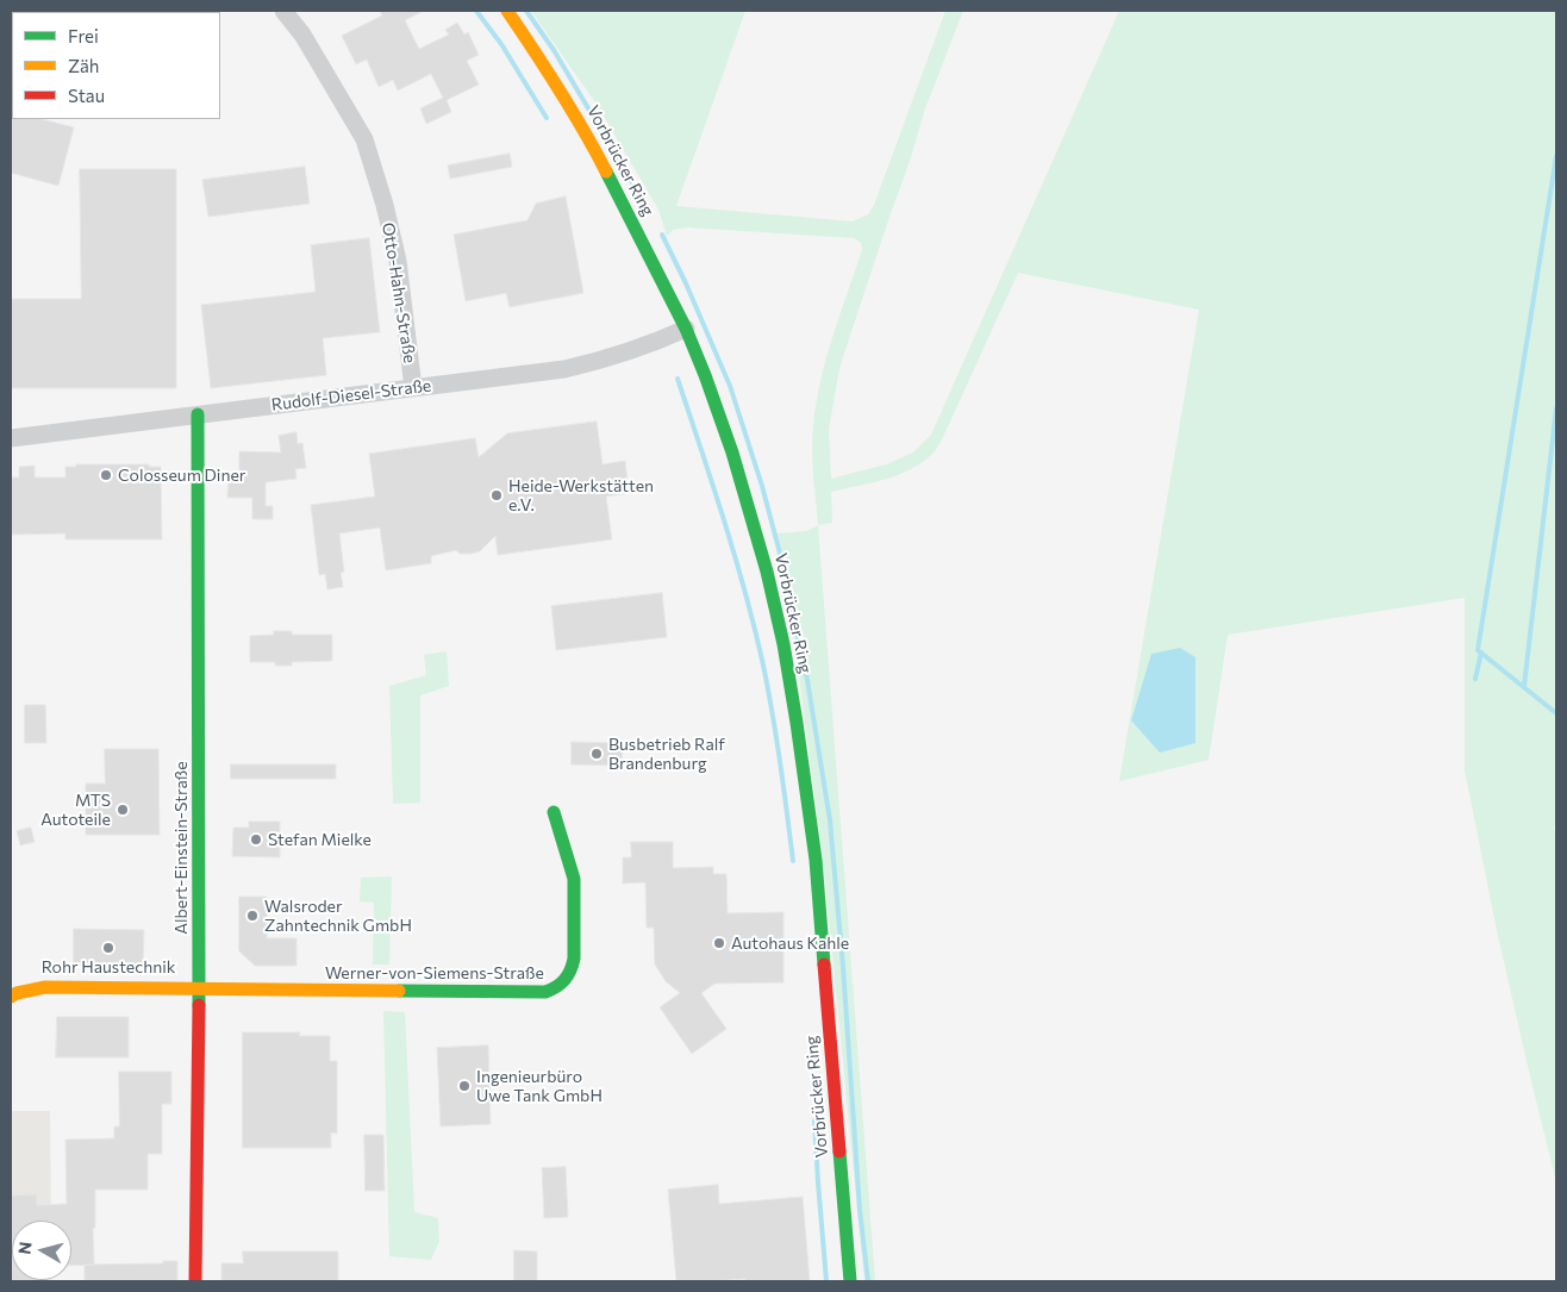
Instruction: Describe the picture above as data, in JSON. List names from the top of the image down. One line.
{"streets":{"street":["Vorbrücker Ring","Otto-Hahn-Straße","Rudolf-Diesel-Straße","Albert-Einstein-Straße","Werner-von-Siemens-Straße"]},"crossings":[["Vorbrücker Ring","Rudolf-Diesel-Straße"],["Otto-Hahn-Straße","Rudolf-Diesel-Straße"],["Rudolf-Diesel-Straße","Albert-Einstein-Straße"],["Albert-Einstein-Straße","Werner-von-Siemens-Straße"]],"places":["Colosseum Diner","Heide-Werkstätten e.V.","Busbetrieb Ralf Brandenburg","MTS Autoteile","Stefan Mielke","Walsroder Zahntechnik GmbH","Autohaus Kahle","Rohr Haustechnik","Ingenieurbüro Uwe Tank GmbH"],"legend":["Frei","Zäh","Stau"],"north":"left"}
